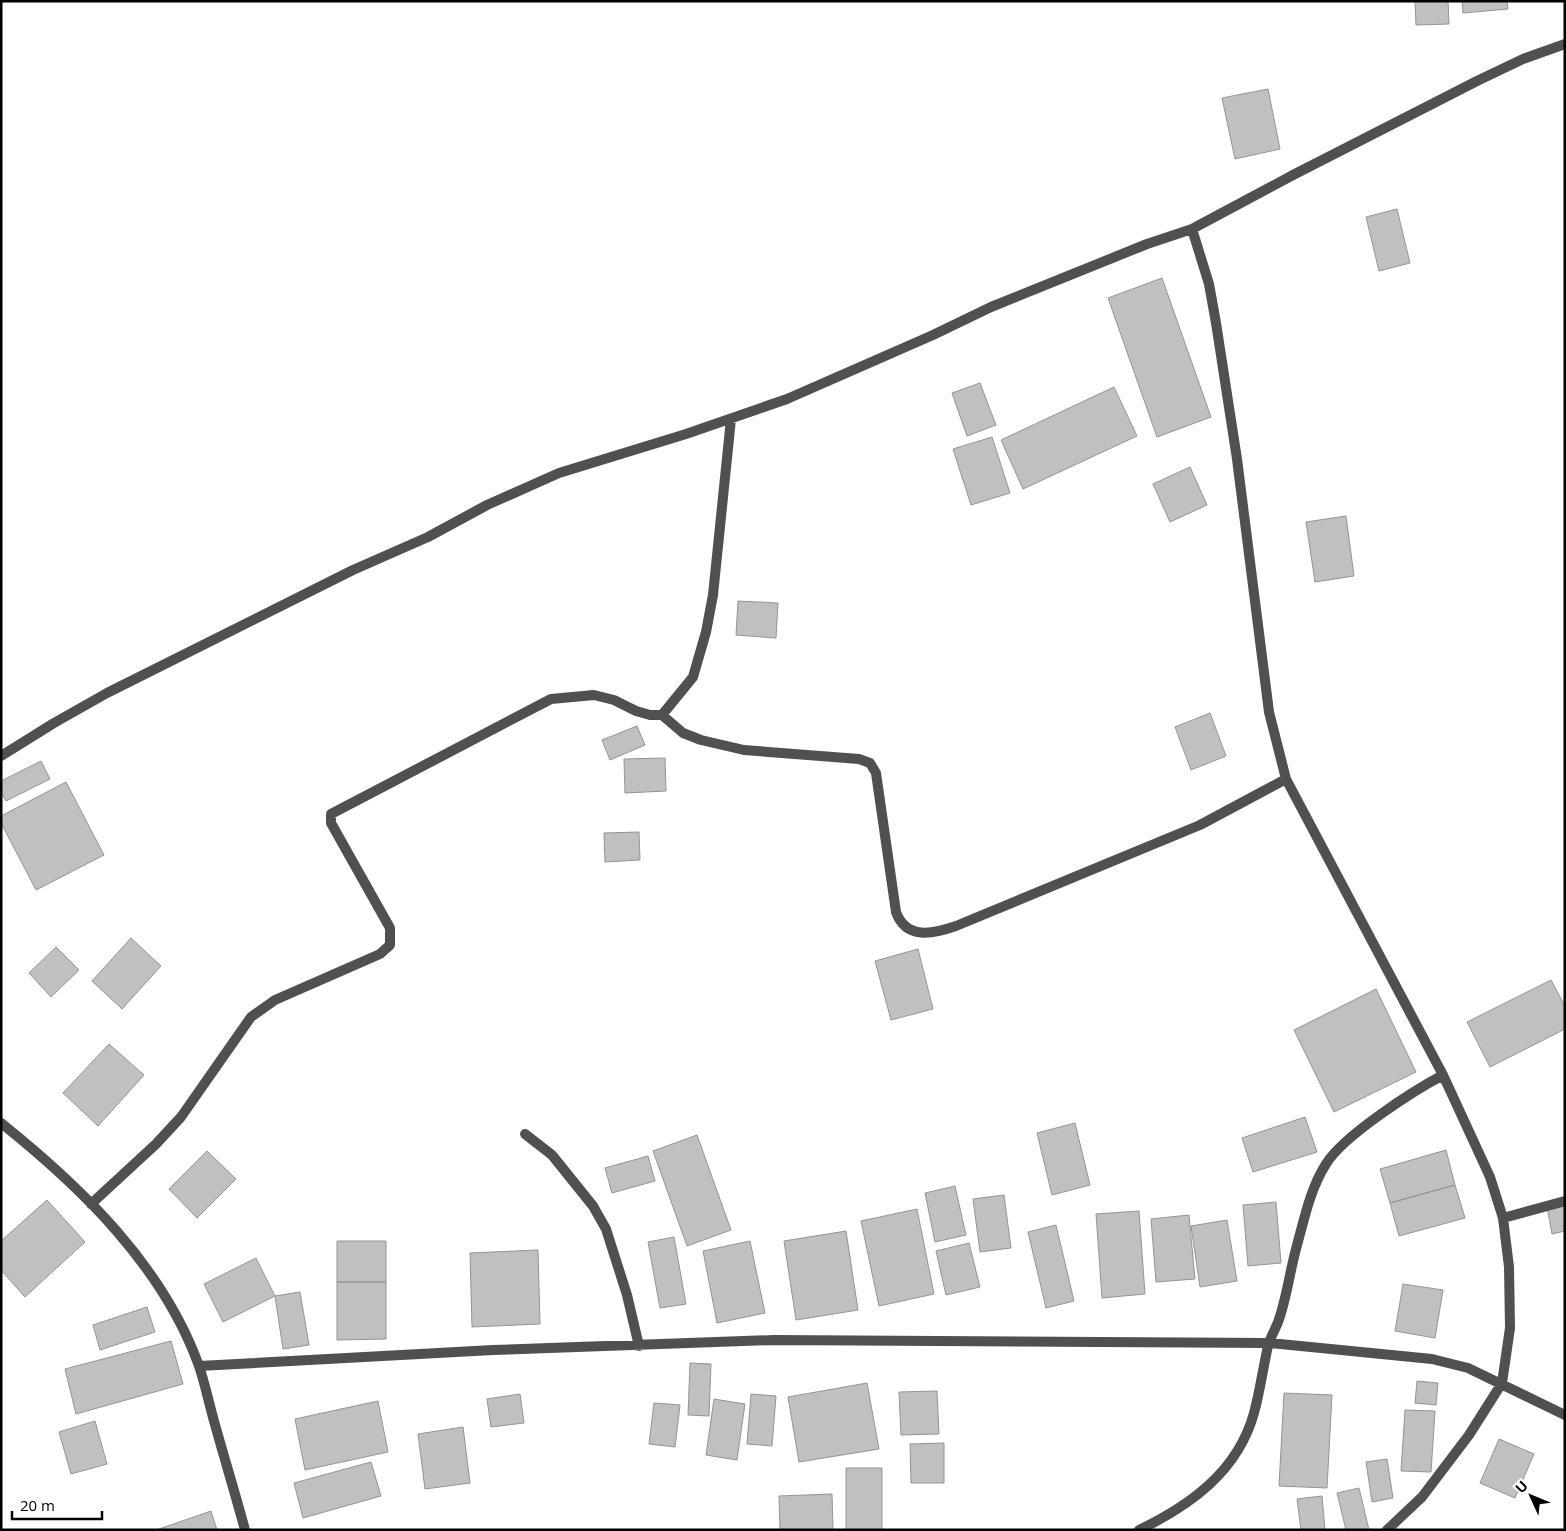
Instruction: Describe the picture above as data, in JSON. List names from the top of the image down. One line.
{"scale_bar":"20 m","north":"top left"}
